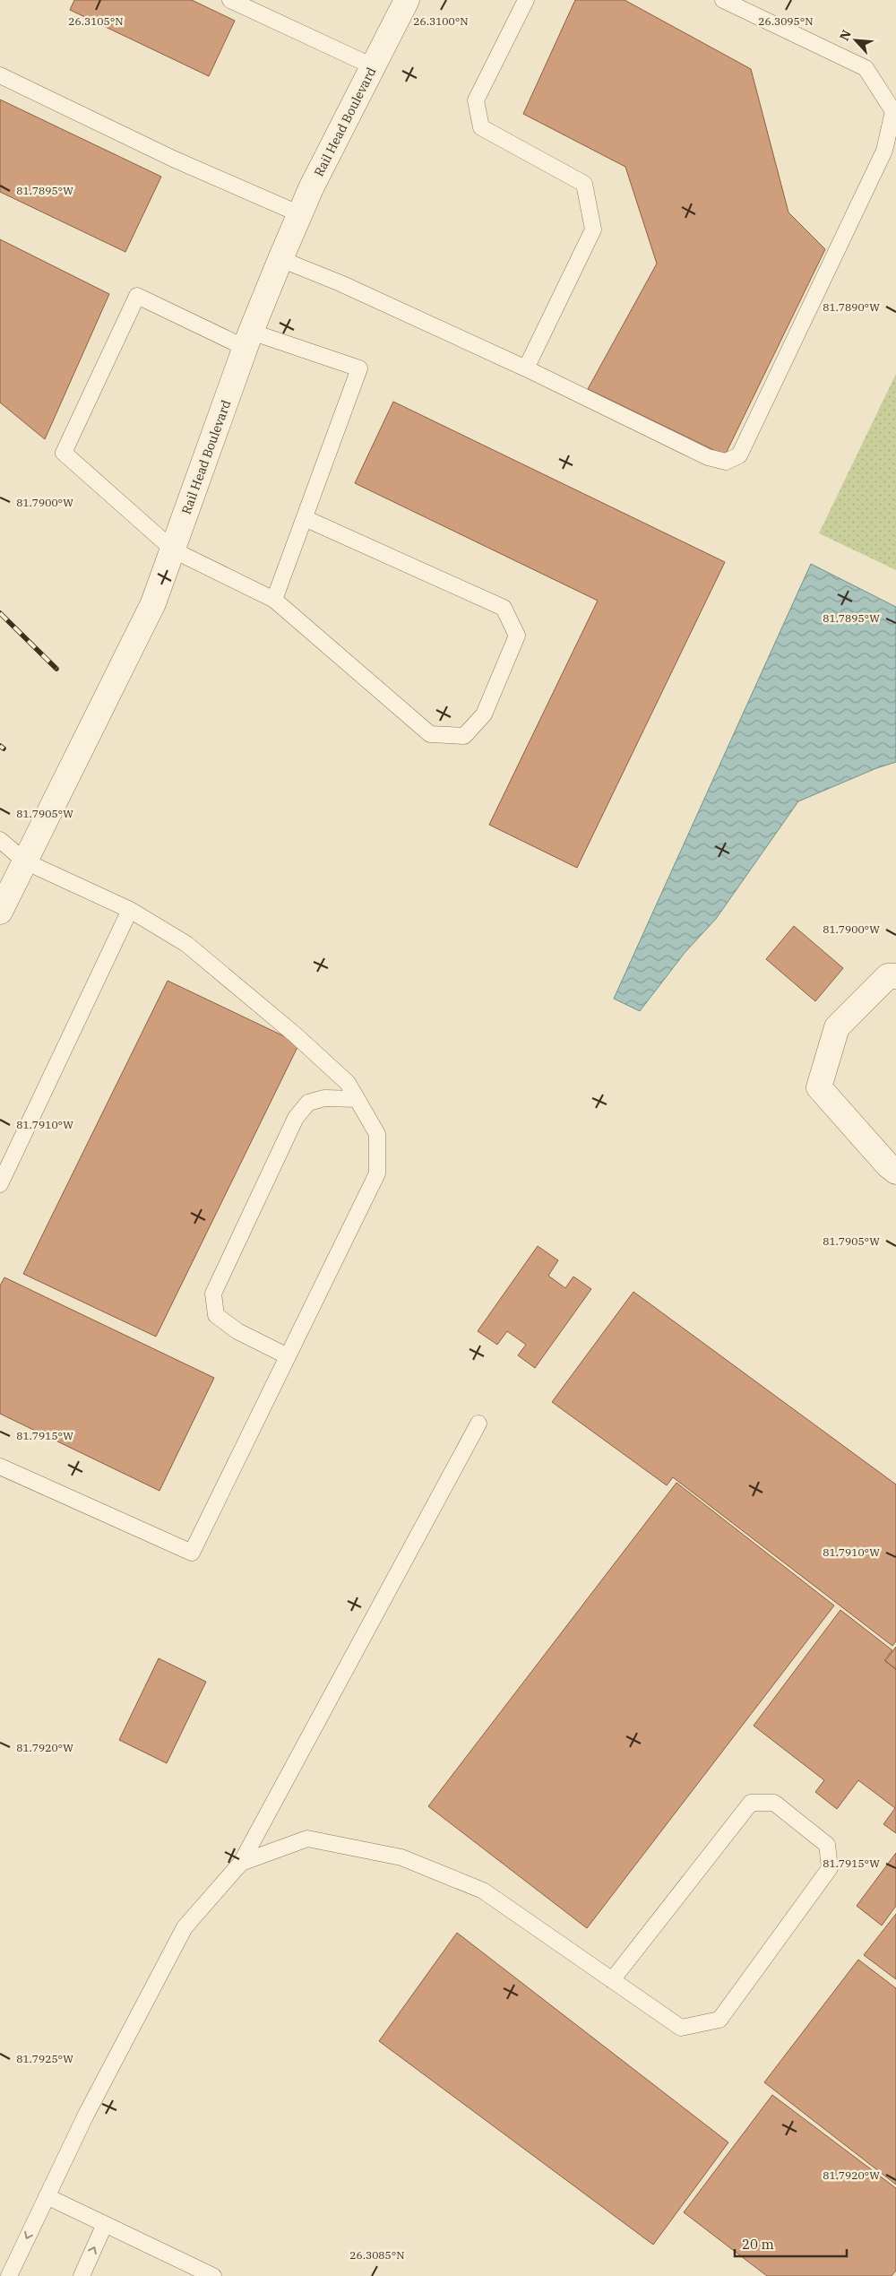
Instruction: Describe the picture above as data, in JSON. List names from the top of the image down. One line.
{"streets":{"street":["Rail Head Boulevard"]},"scale_bar":"20 m","north":"top left","coordinates":["26.3105°N","26.3100°N","26.3095°N","81.7895°W","81.7890°W","81.7900°W","81.7905°W","81.7910°W","81.7915°W","81.7920°W","81.7925°W","26.3085°N"]}
